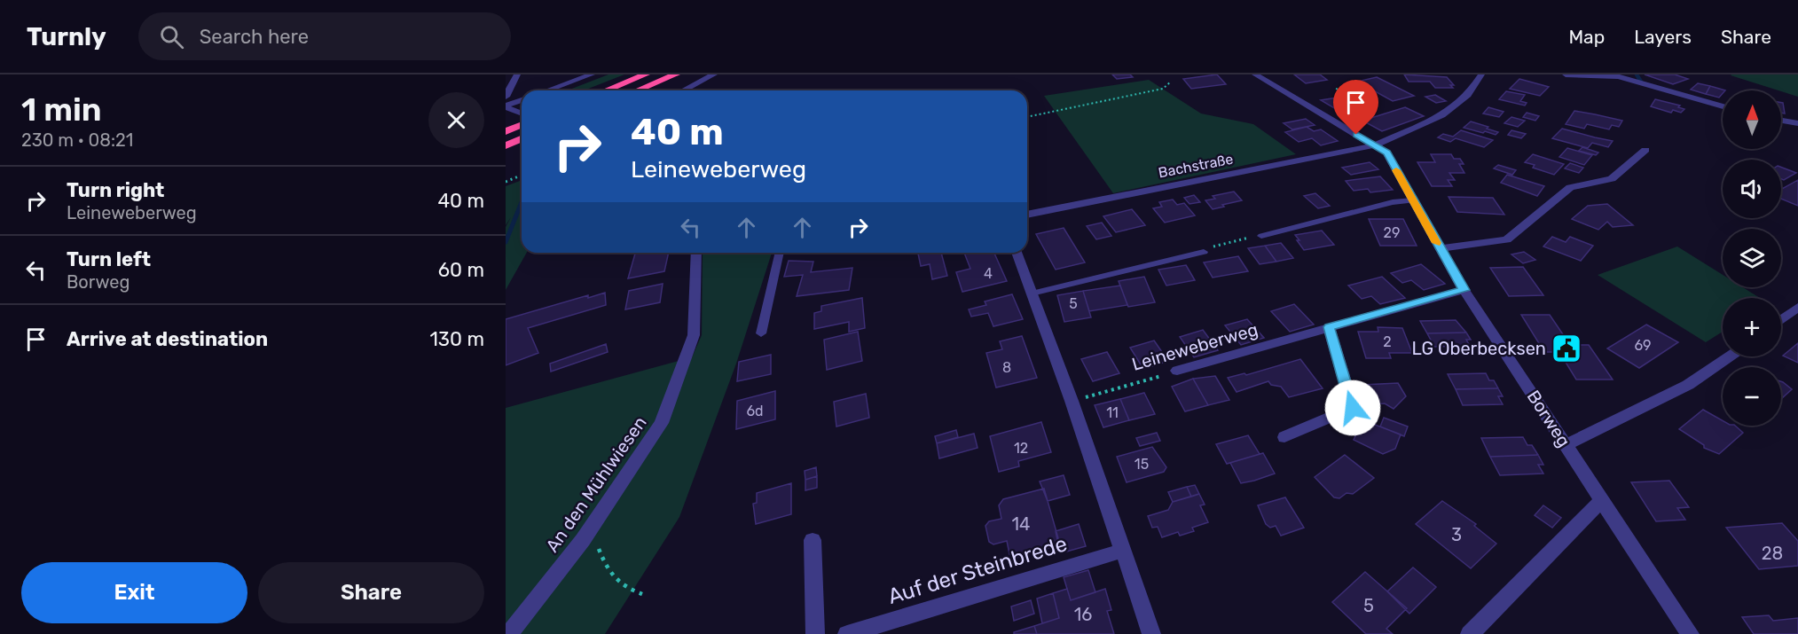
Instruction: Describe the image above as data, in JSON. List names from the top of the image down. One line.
{"streets":{"street":["Bachstraße","Leineweberweg","Borweg","An den Mühlwiesen","Auf der Steinbrede"]},"crossings":[["Bachstraße","Borweg"],["Leineweberweg","Borweg"]],"places":{"public building":["LG Oberbecksen"]},"house_numbers":["29","4","5","2","69","8","6d","11","12","15","14","3","28","5","16"],"north":"top","page":{"header":"Turnly","search":"Search here","nav":["Map","Layers","Share"],"heading":["1 min","230 m · 08:21"],"map_buttons":["+","−"],"turn":["40 m","Leineweberweg"],"list":[{"name":"Turn right","note":"Leineweberweg","value":"40 m"},{"name":"Turn left","note":"Borweg","value":"60 m"},{"name":"Arrive at destination","value":"130 m"}],"buttons":["Exit","Share"]}}
